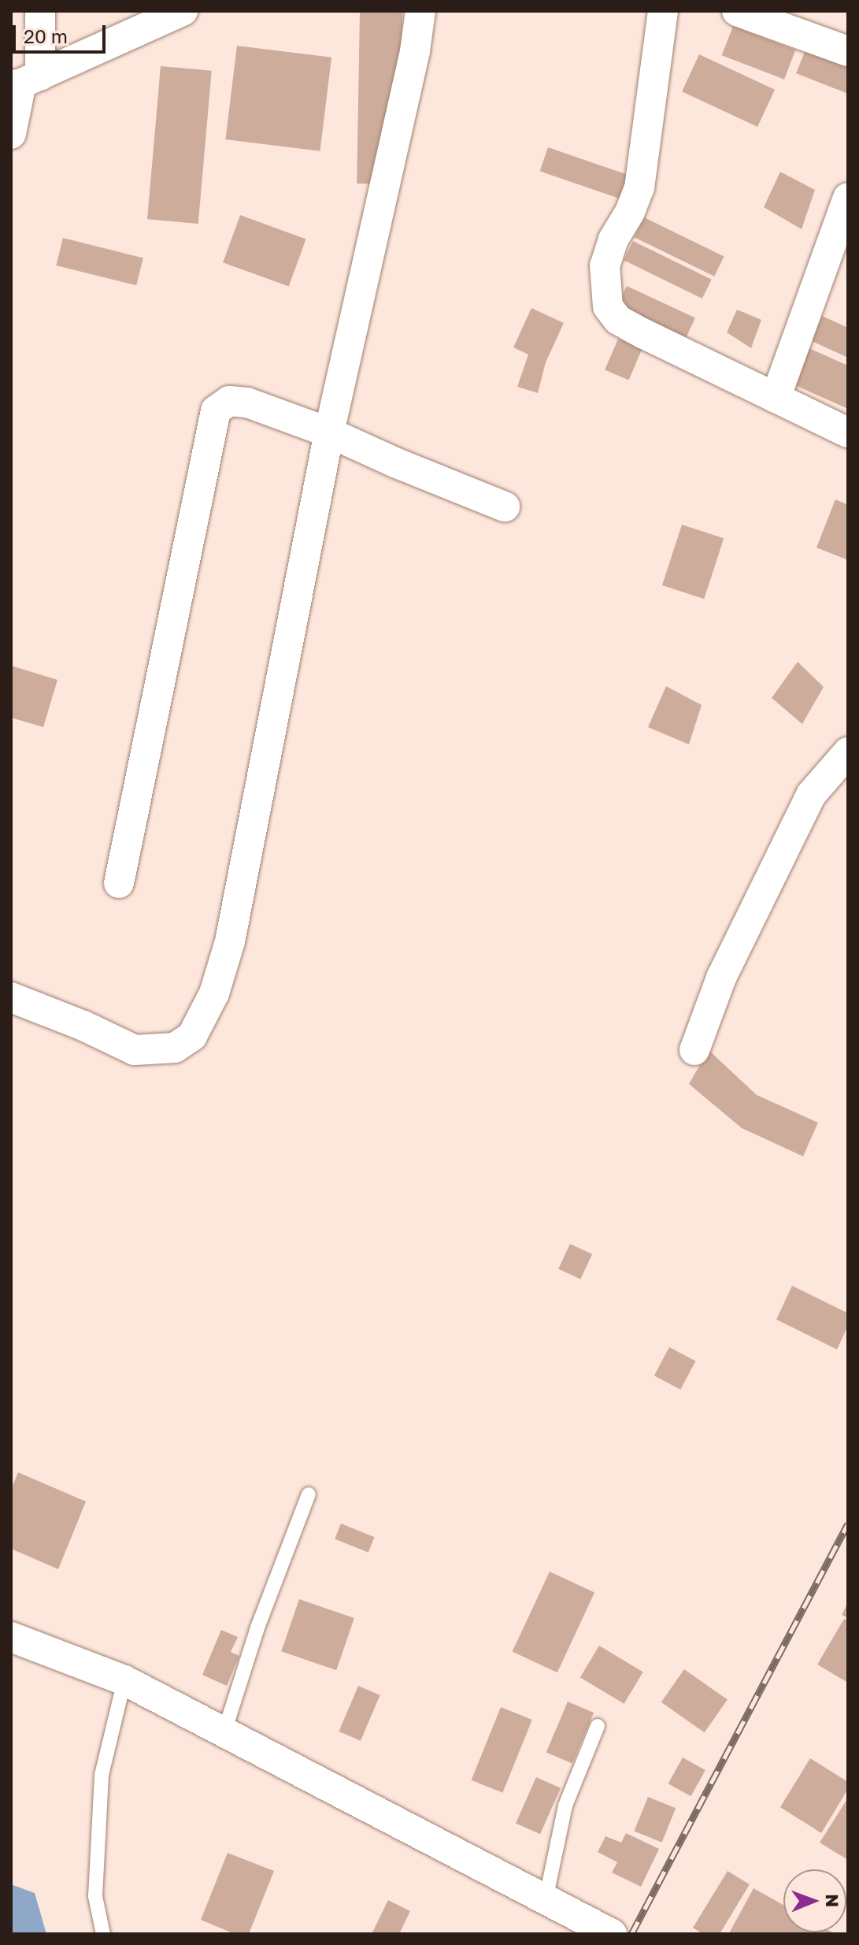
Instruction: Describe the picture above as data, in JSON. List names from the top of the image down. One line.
{"scale_bar":"20 m","north":"right"}
